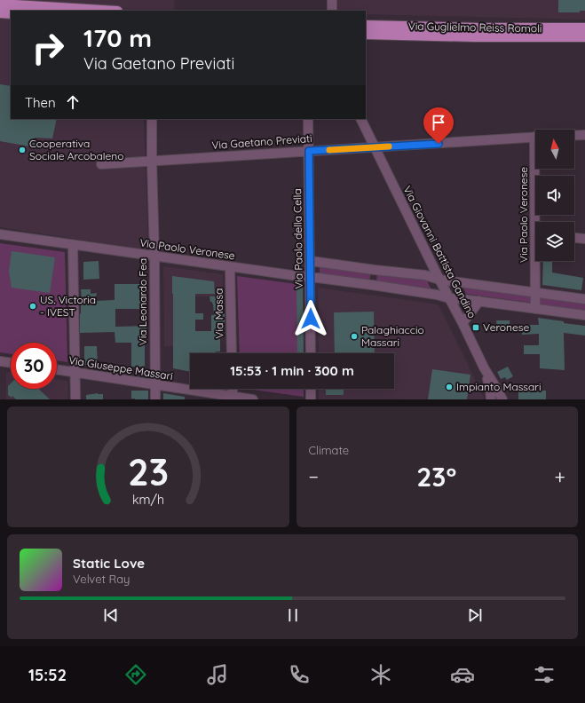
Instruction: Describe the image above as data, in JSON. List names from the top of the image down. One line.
{"streets":{"main road":["Via Guglielmo Reiss Romoli"],"street":["Via Gaetano Previati","Via Paolo Veronese","Via Paolo della Cella","Via Giovanni Battista Gandino","Via Leonardo Fea","Via Massa","Via Giuseppe Massari"]},"crossings":[["Via Gaetano Previati","Via Paolo della Cella"],["Via Gaetano Previati","Via Giovanni Battista Gandino"],["Via Gaetano Previati","Via Leonardo Fea"],["Via Paolo Veronese","Via Paolo della Cella"],["Via Paolo Veronese","Via Giovanni Battista Gandino"],["Via Paolo Veronese","Via Leonardo Fea"],["Via Paolo Veronese","Via Massa"],["Via Leonardo Fea","Via Giuseppe Massari"]],"places":{"other":["Cooperativa Sociale Arcobaleno","US. Victoria - IVEST","Palaghiaccio Massari","Impianto Massari"],"transit":["Veronese"]},"north":"top","page":{"turn":["170 m","Via Gaetano Previati"],"then":"Then","limit":"30","trip":"15:53 · 1 min · 300 m","tile":"Climate","heat":["−","23°","+"],"song":["Static Love","Velvet Ray"],"tabs":"15:52","gauge":["23","km/h"]}}
